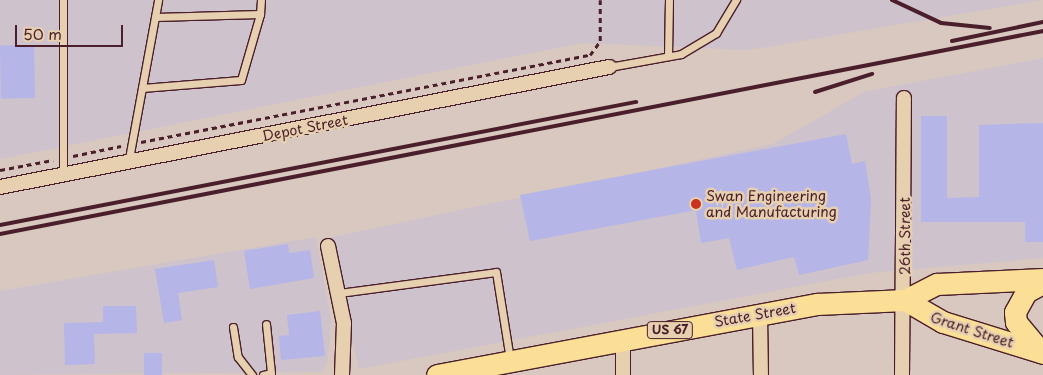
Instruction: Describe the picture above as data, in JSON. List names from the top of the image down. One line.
{"streets":{"main road":["State Street","US 67","Grant Street"],"street":["Depot Street","26th Street"]},"crossings":[["26th Street","State Street"],["26th Street","Grant Street"],["State Street","Grant Street"]],"places":["Swan Engineering and Manufacturing"],"scale_bar":"50 m"}
